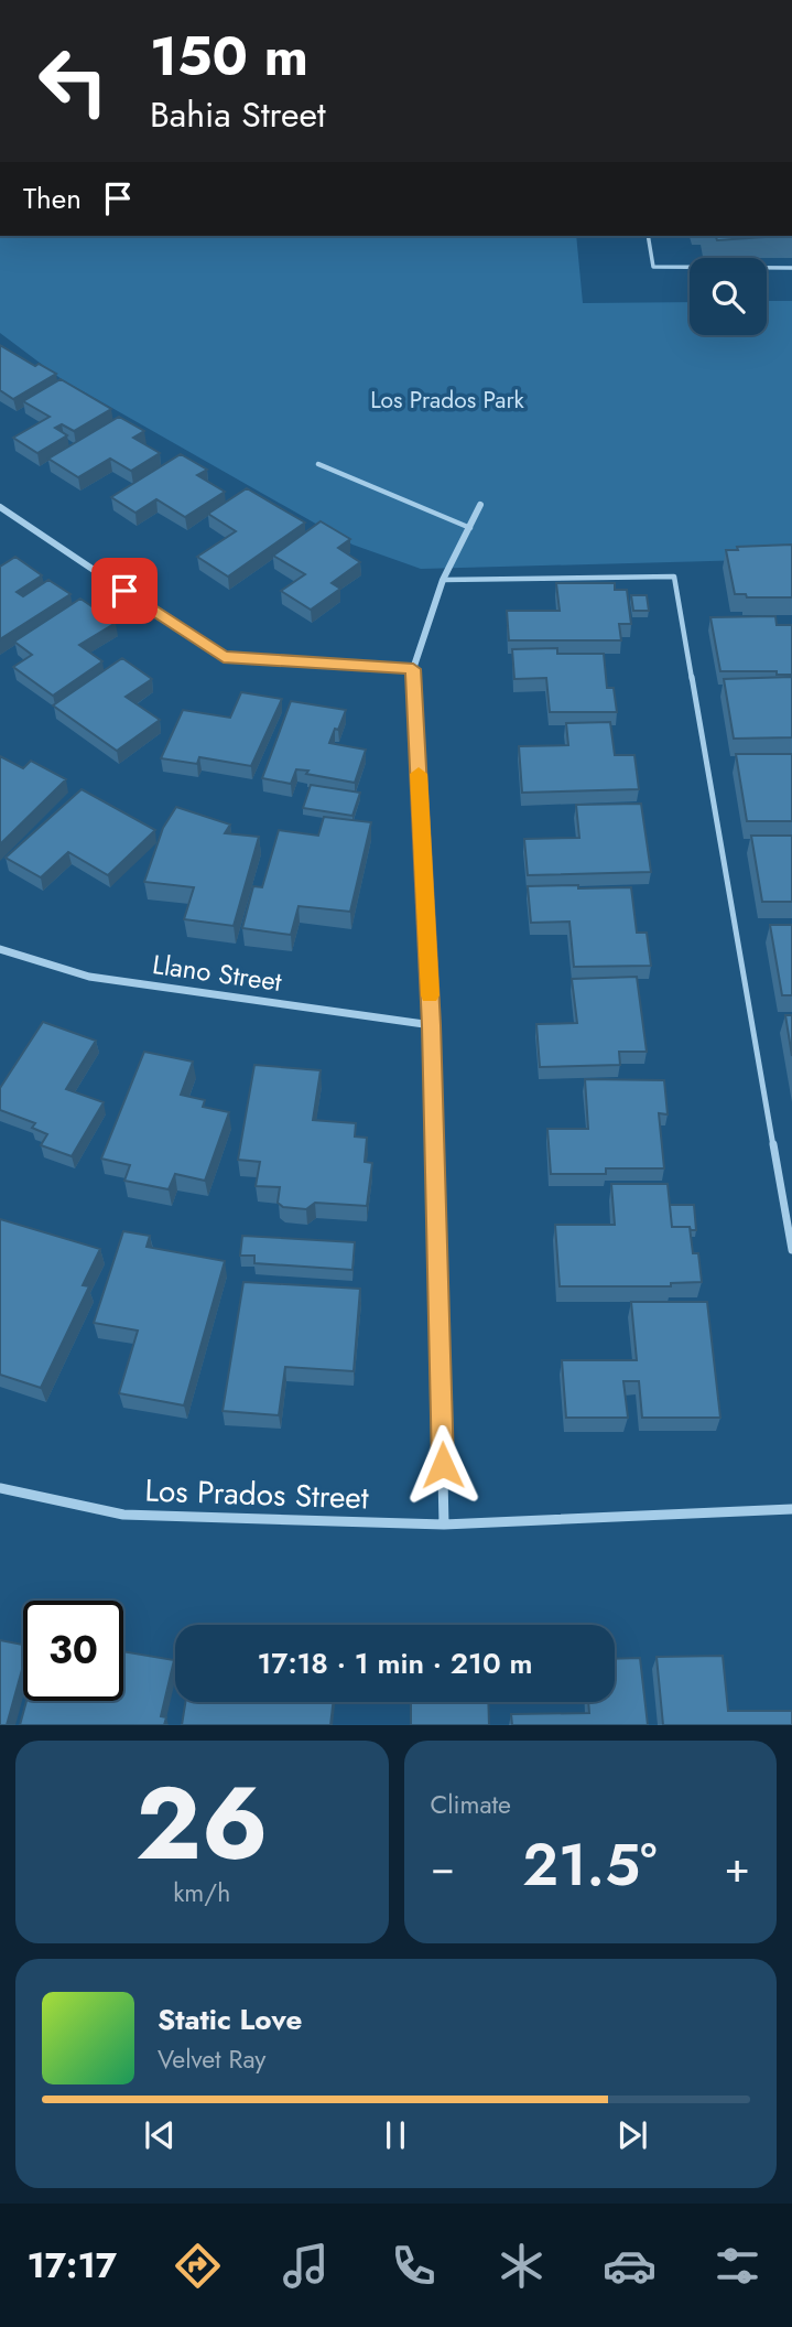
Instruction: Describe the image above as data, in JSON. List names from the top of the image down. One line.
{"streets":{"street":["Llano Street","Los Prados Street"]},"parks":["Los Prados Park"],"page":{"turn":["150 m","Bahia Street"],"then":"Then","limit":"30","trip":"17:18 · 1 min · 210 m","tile":[["26","km/h"],"Climate"],"heat":["−","21.5°","+"],"song":["Static Love","Velvet Ray"],"tabs":"17:17"}}
